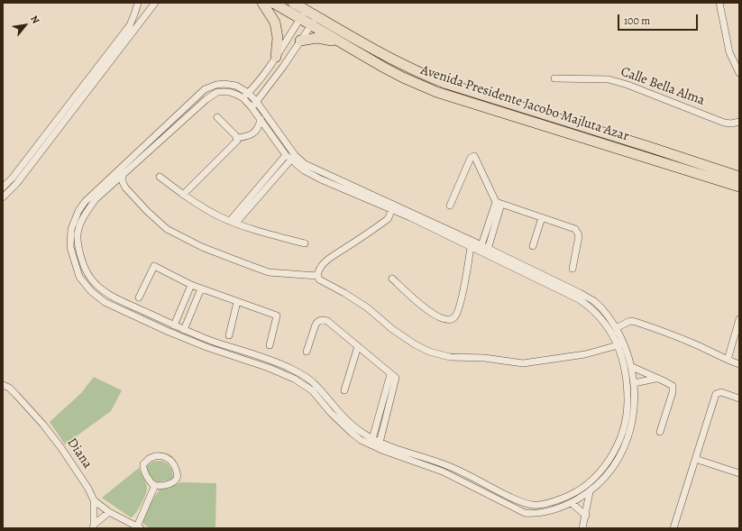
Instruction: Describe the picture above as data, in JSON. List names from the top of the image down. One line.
{"streets":{"main road":["Avenida Presidente Jacobo Majluta Azar"],"street":["Calle Bella Alma","Diana"]},"scale_bar":"100 m","north":"top right"}
